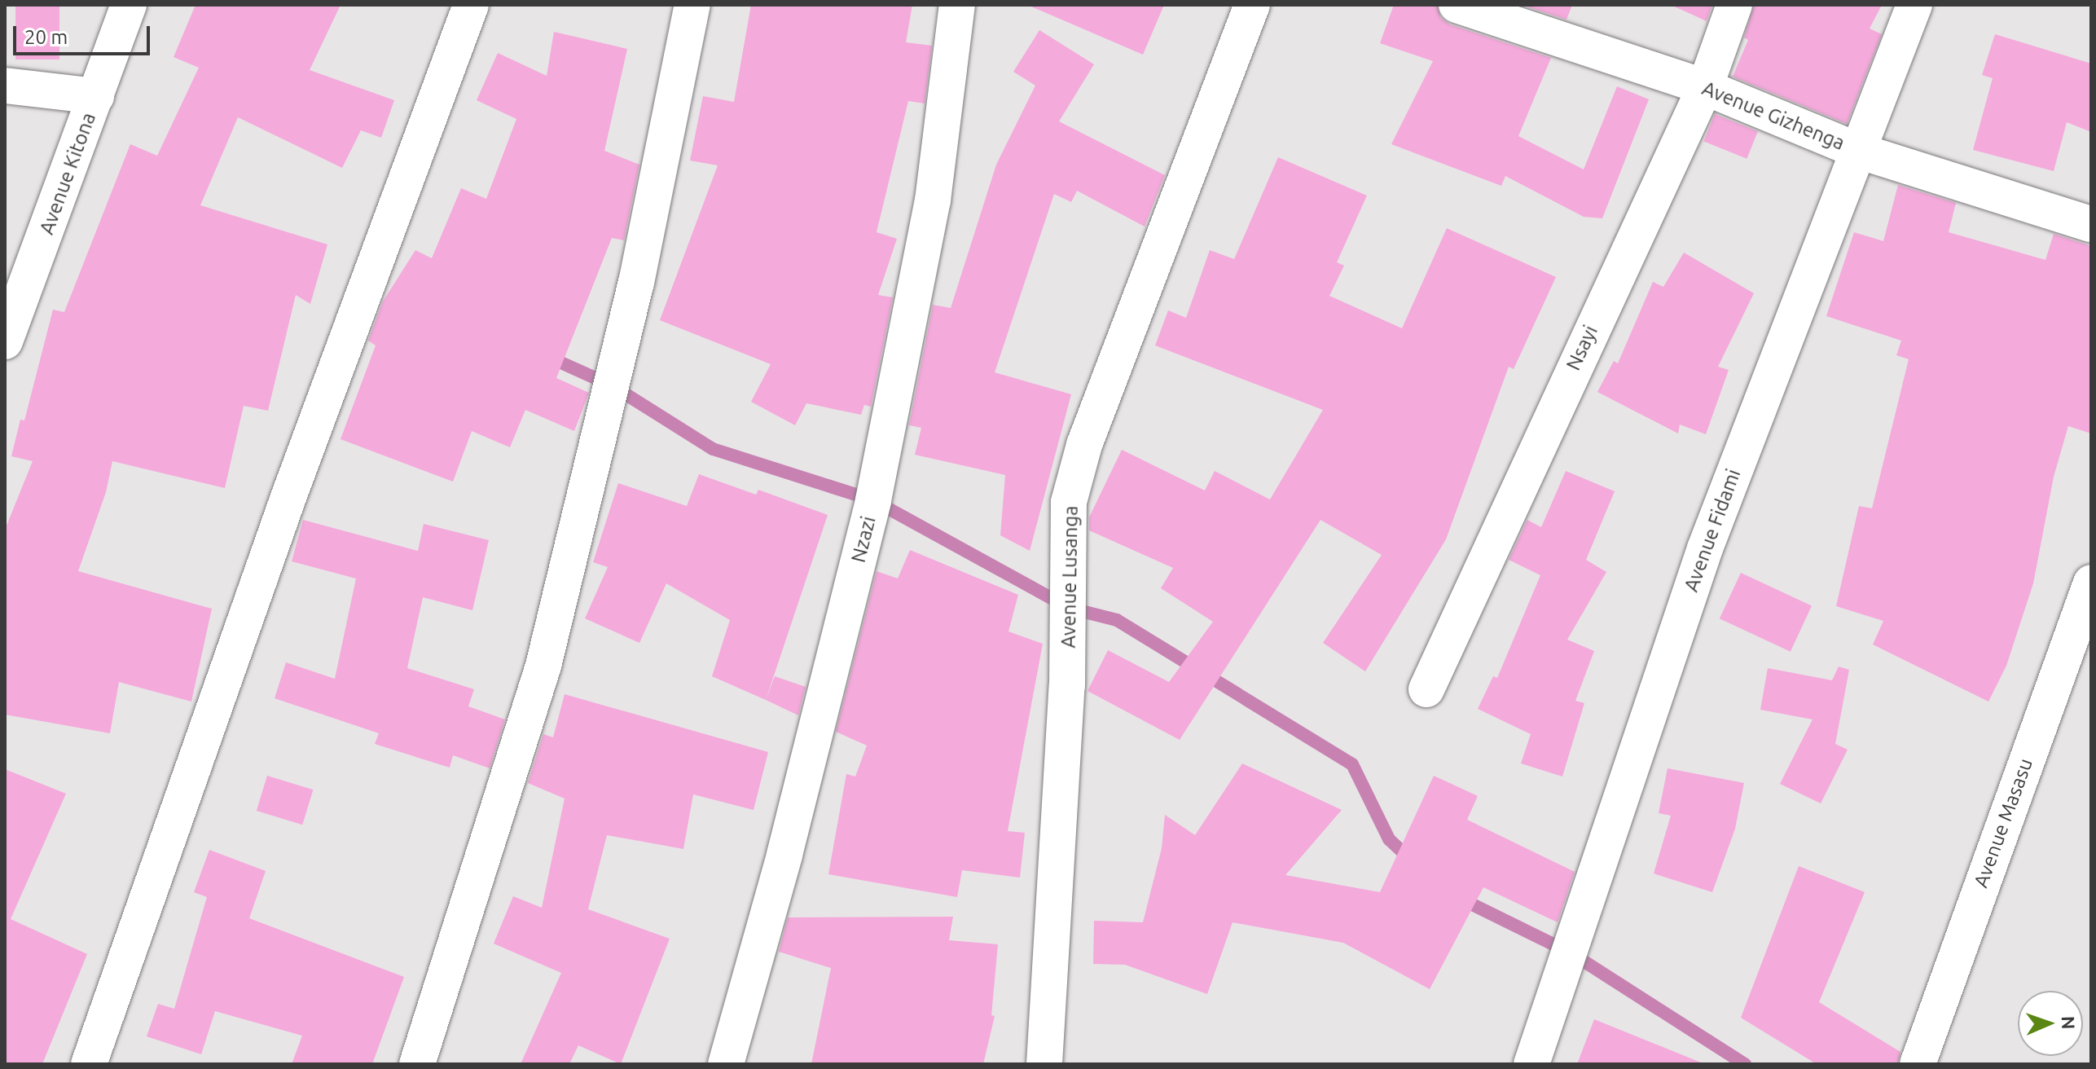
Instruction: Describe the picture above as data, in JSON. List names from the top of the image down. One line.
{"streets":{"street":["Avenue Gizhenga","Avenue Kitona","Nsayi","Avenue Fidami","Nzazi","Avenue Lusanga","Avenue Masasu"]},"crossings":[["Avenue Gizhenga","Nsayi"],["Avenue Gizhenga","Avenue Fidami"]],"scale_bar":"20 m","north":"right"}
